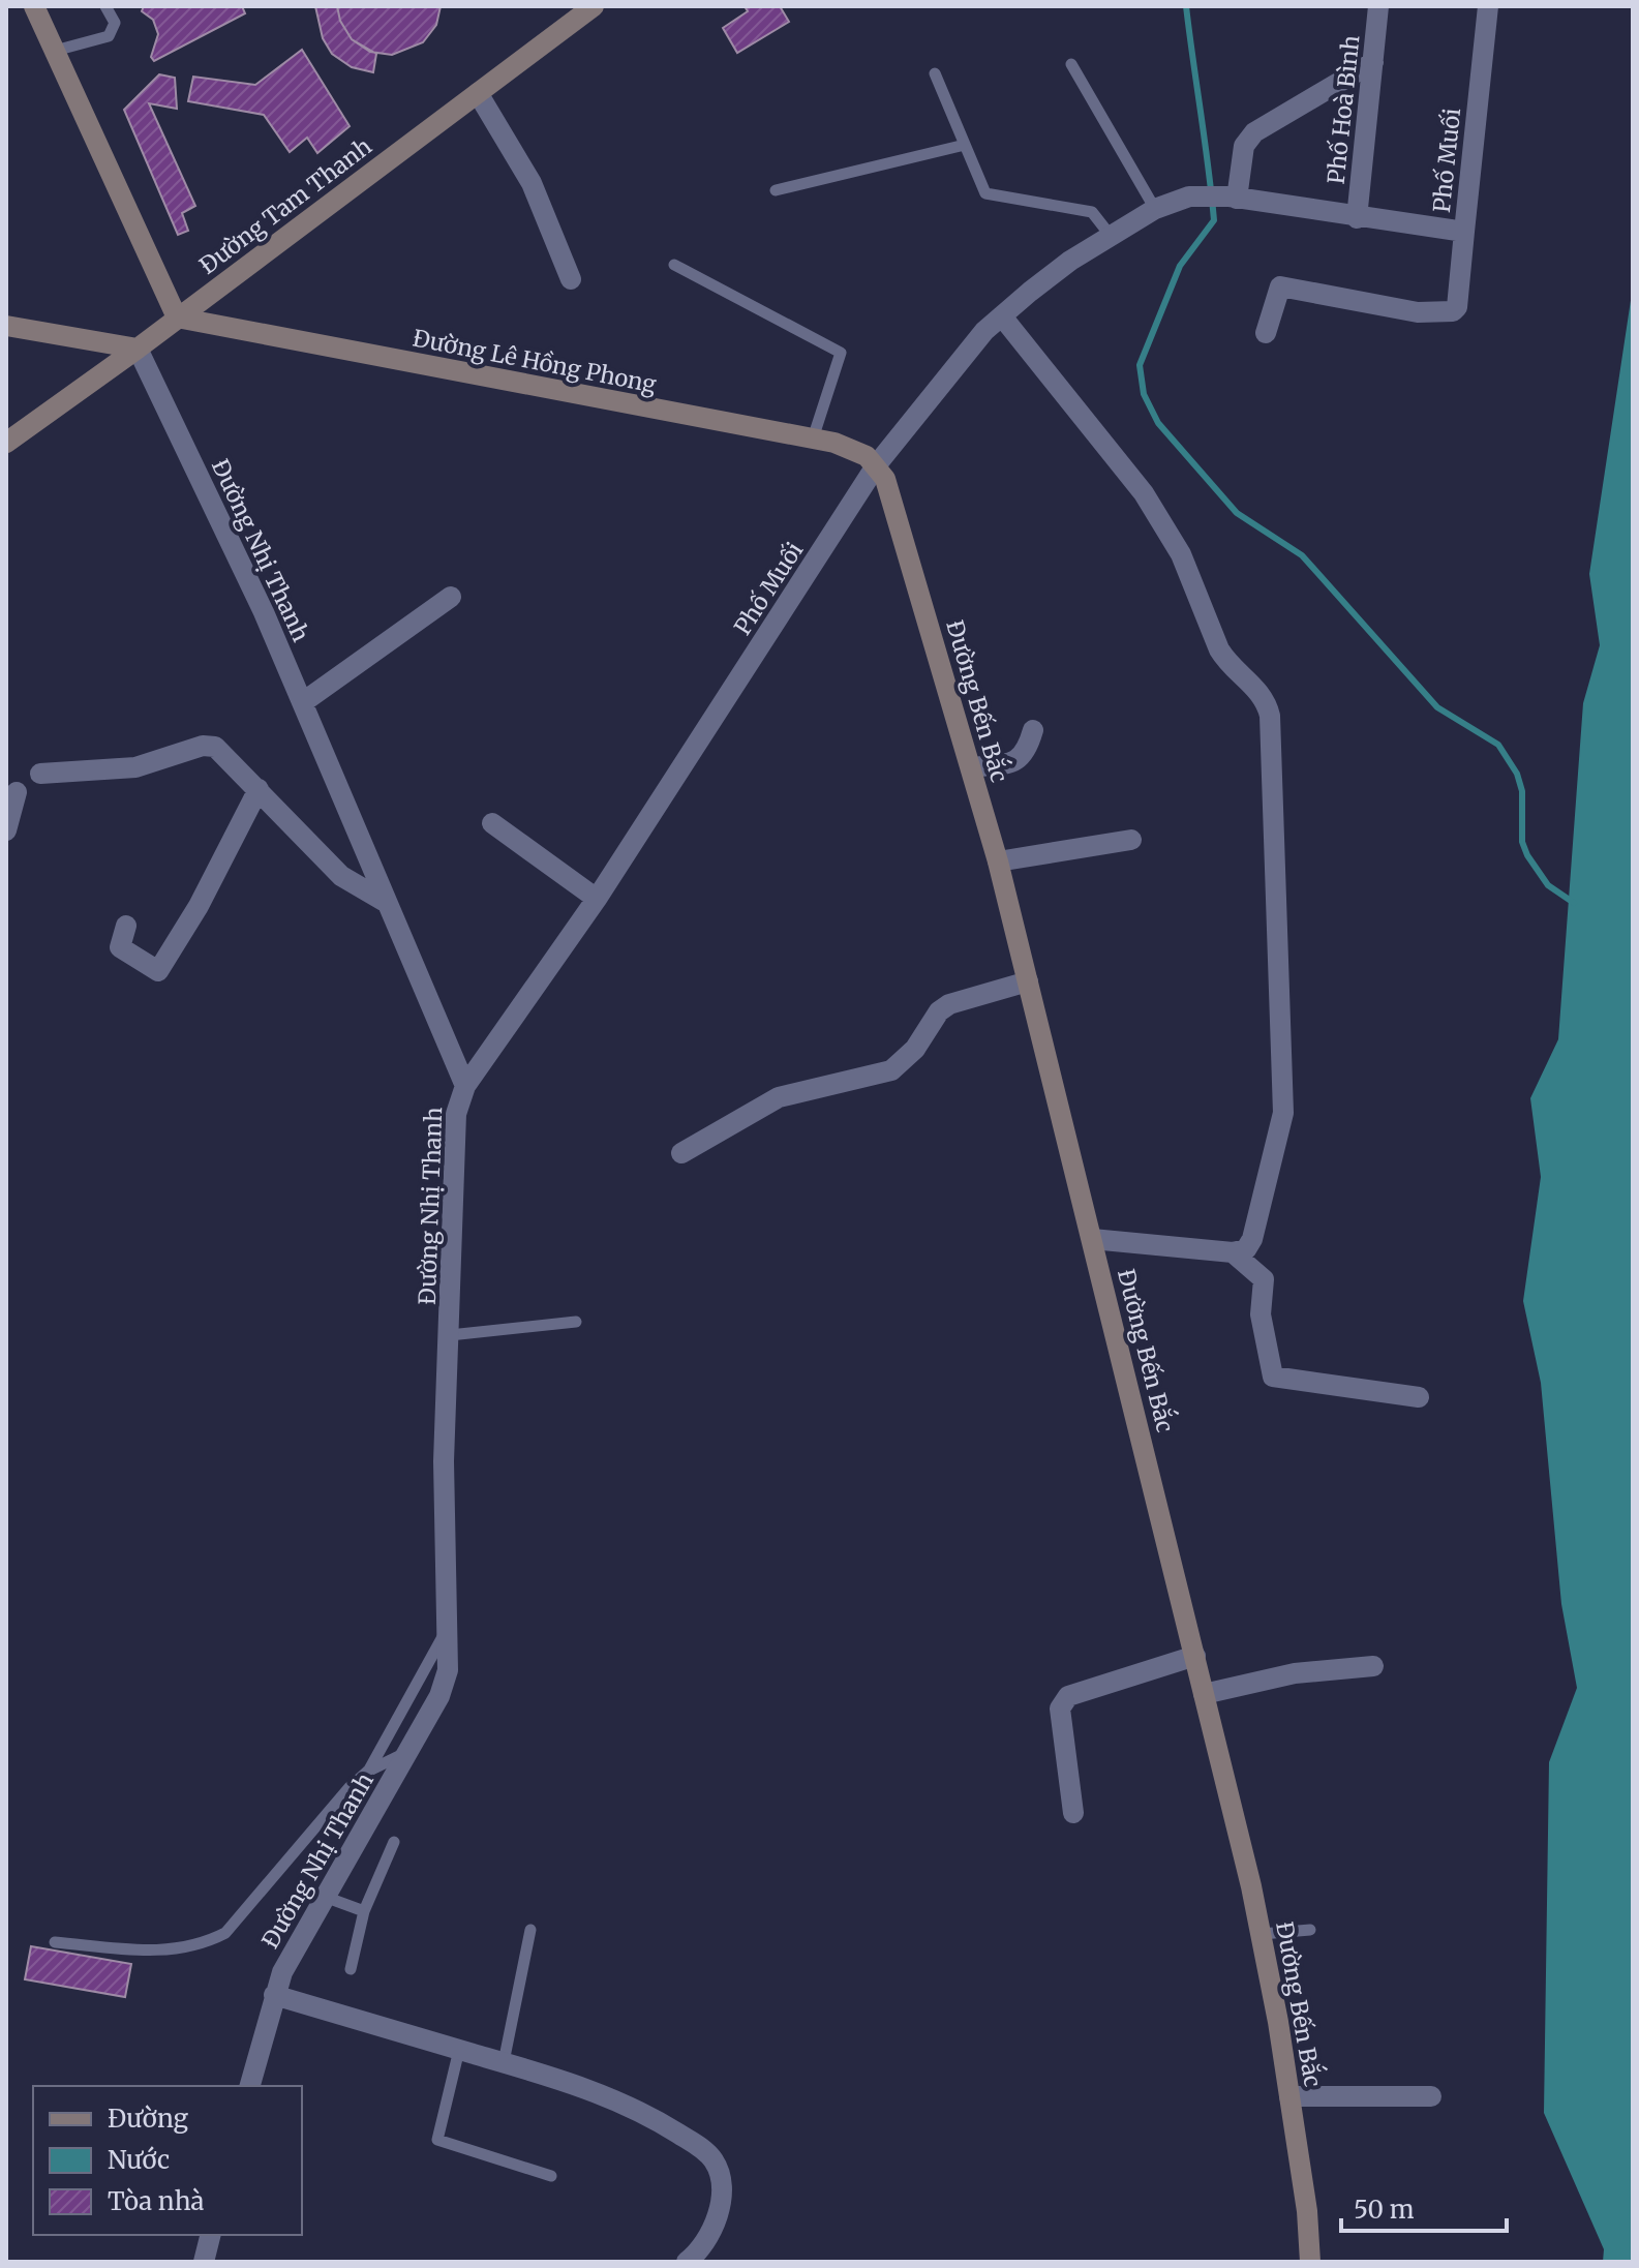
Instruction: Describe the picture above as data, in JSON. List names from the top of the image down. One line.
{"streets":{"main road":["Đường Tam Thanh","Đường Lê Hồng Phong","Đường Bến Bắc"],"street":["Phố Hoà Bình","Phố Muối","Đường Nhị Thanh"]},"crossings":[["Phố Hoà Bình","Phố Muối"],["Phố Muối","Đường Lê Hồng Phong"],["Phố Muối","Đường Nhị Thanh"],["Phố Muối","Đường Bến Bắc"],["Đường Tam Thanh","Đường Lê Hồng Phong"],["Đường Tam Thanh","Đường Nhị Thanh"],["Đường Lê Hồng Phong","Đường Bến Bắc"]],"legend":["Đường","Nước","Tòa nhà"],"scale_bar":"50 m"}
